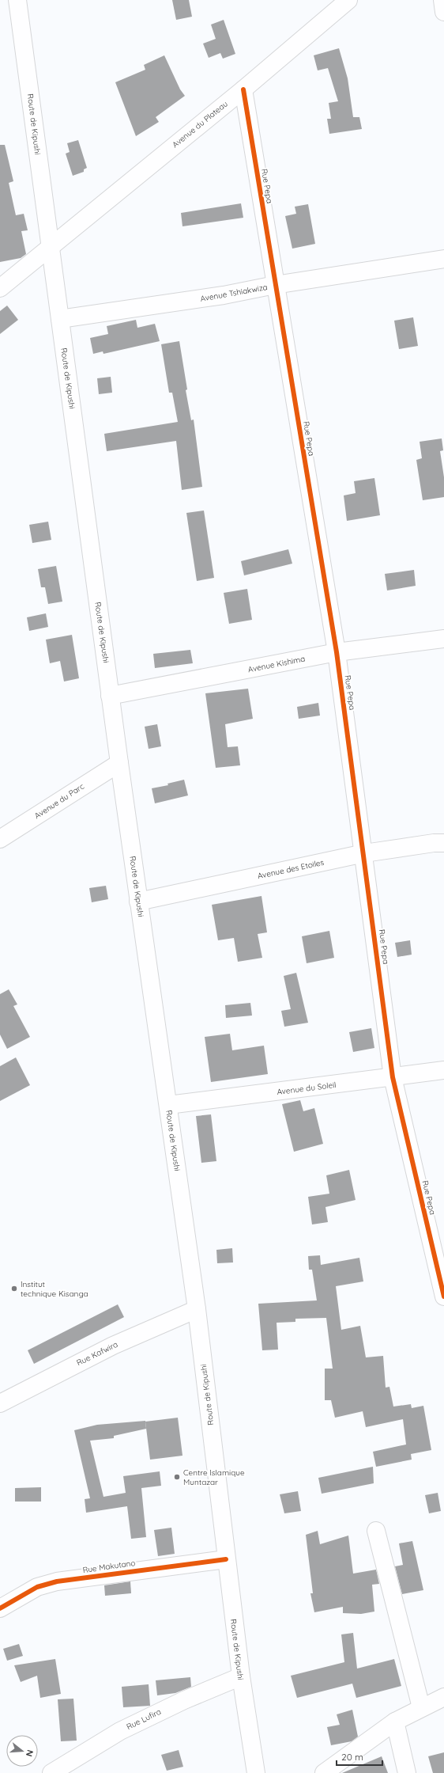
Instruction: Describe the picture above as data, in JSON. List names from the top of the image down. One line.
{"streets":{"street":["Route de Kipushi","Avenue du Plateau","Rue Pepa","Avenue Tshiakwiza","Avenue Kishima","Avenue du Parc","Avenue des Etoiles","Avenue du Soleil","Rue Kafwira","Rue Makutano","Rue Lufira"]},"crossings":[["Route de Kipushi","Avenue du Plateau"],["Route de Kipushi","Avenue Tshiakwiza"],["Route de Kipushi","Avenue Kishima"],["Route de Kipushi","Avenue du Parc"],["Route de Kipushi","Avenue des Etoiles"],["Route de Kipushi","Avenue du Soleil"],["Route de Kipushi","Rue Kafwira"],["Route de Kipushi","Rue Makutano"],["Route de Kipushi","Rue Lufira"],["Avenue du Plateau","Rue Pepa"],["Rue Pepa","Avenue Tshiakwiza"],["Rue Pepa","Avenue Kishima"],["Rue Pepa","Avenue des Etoiles"],["Rue Pepa","Avenue du Soleil"]],"places":["Institut technique Kisanga","Centre Islamique Muntazar"],"scale_bar":"20 m","north":"right"}
